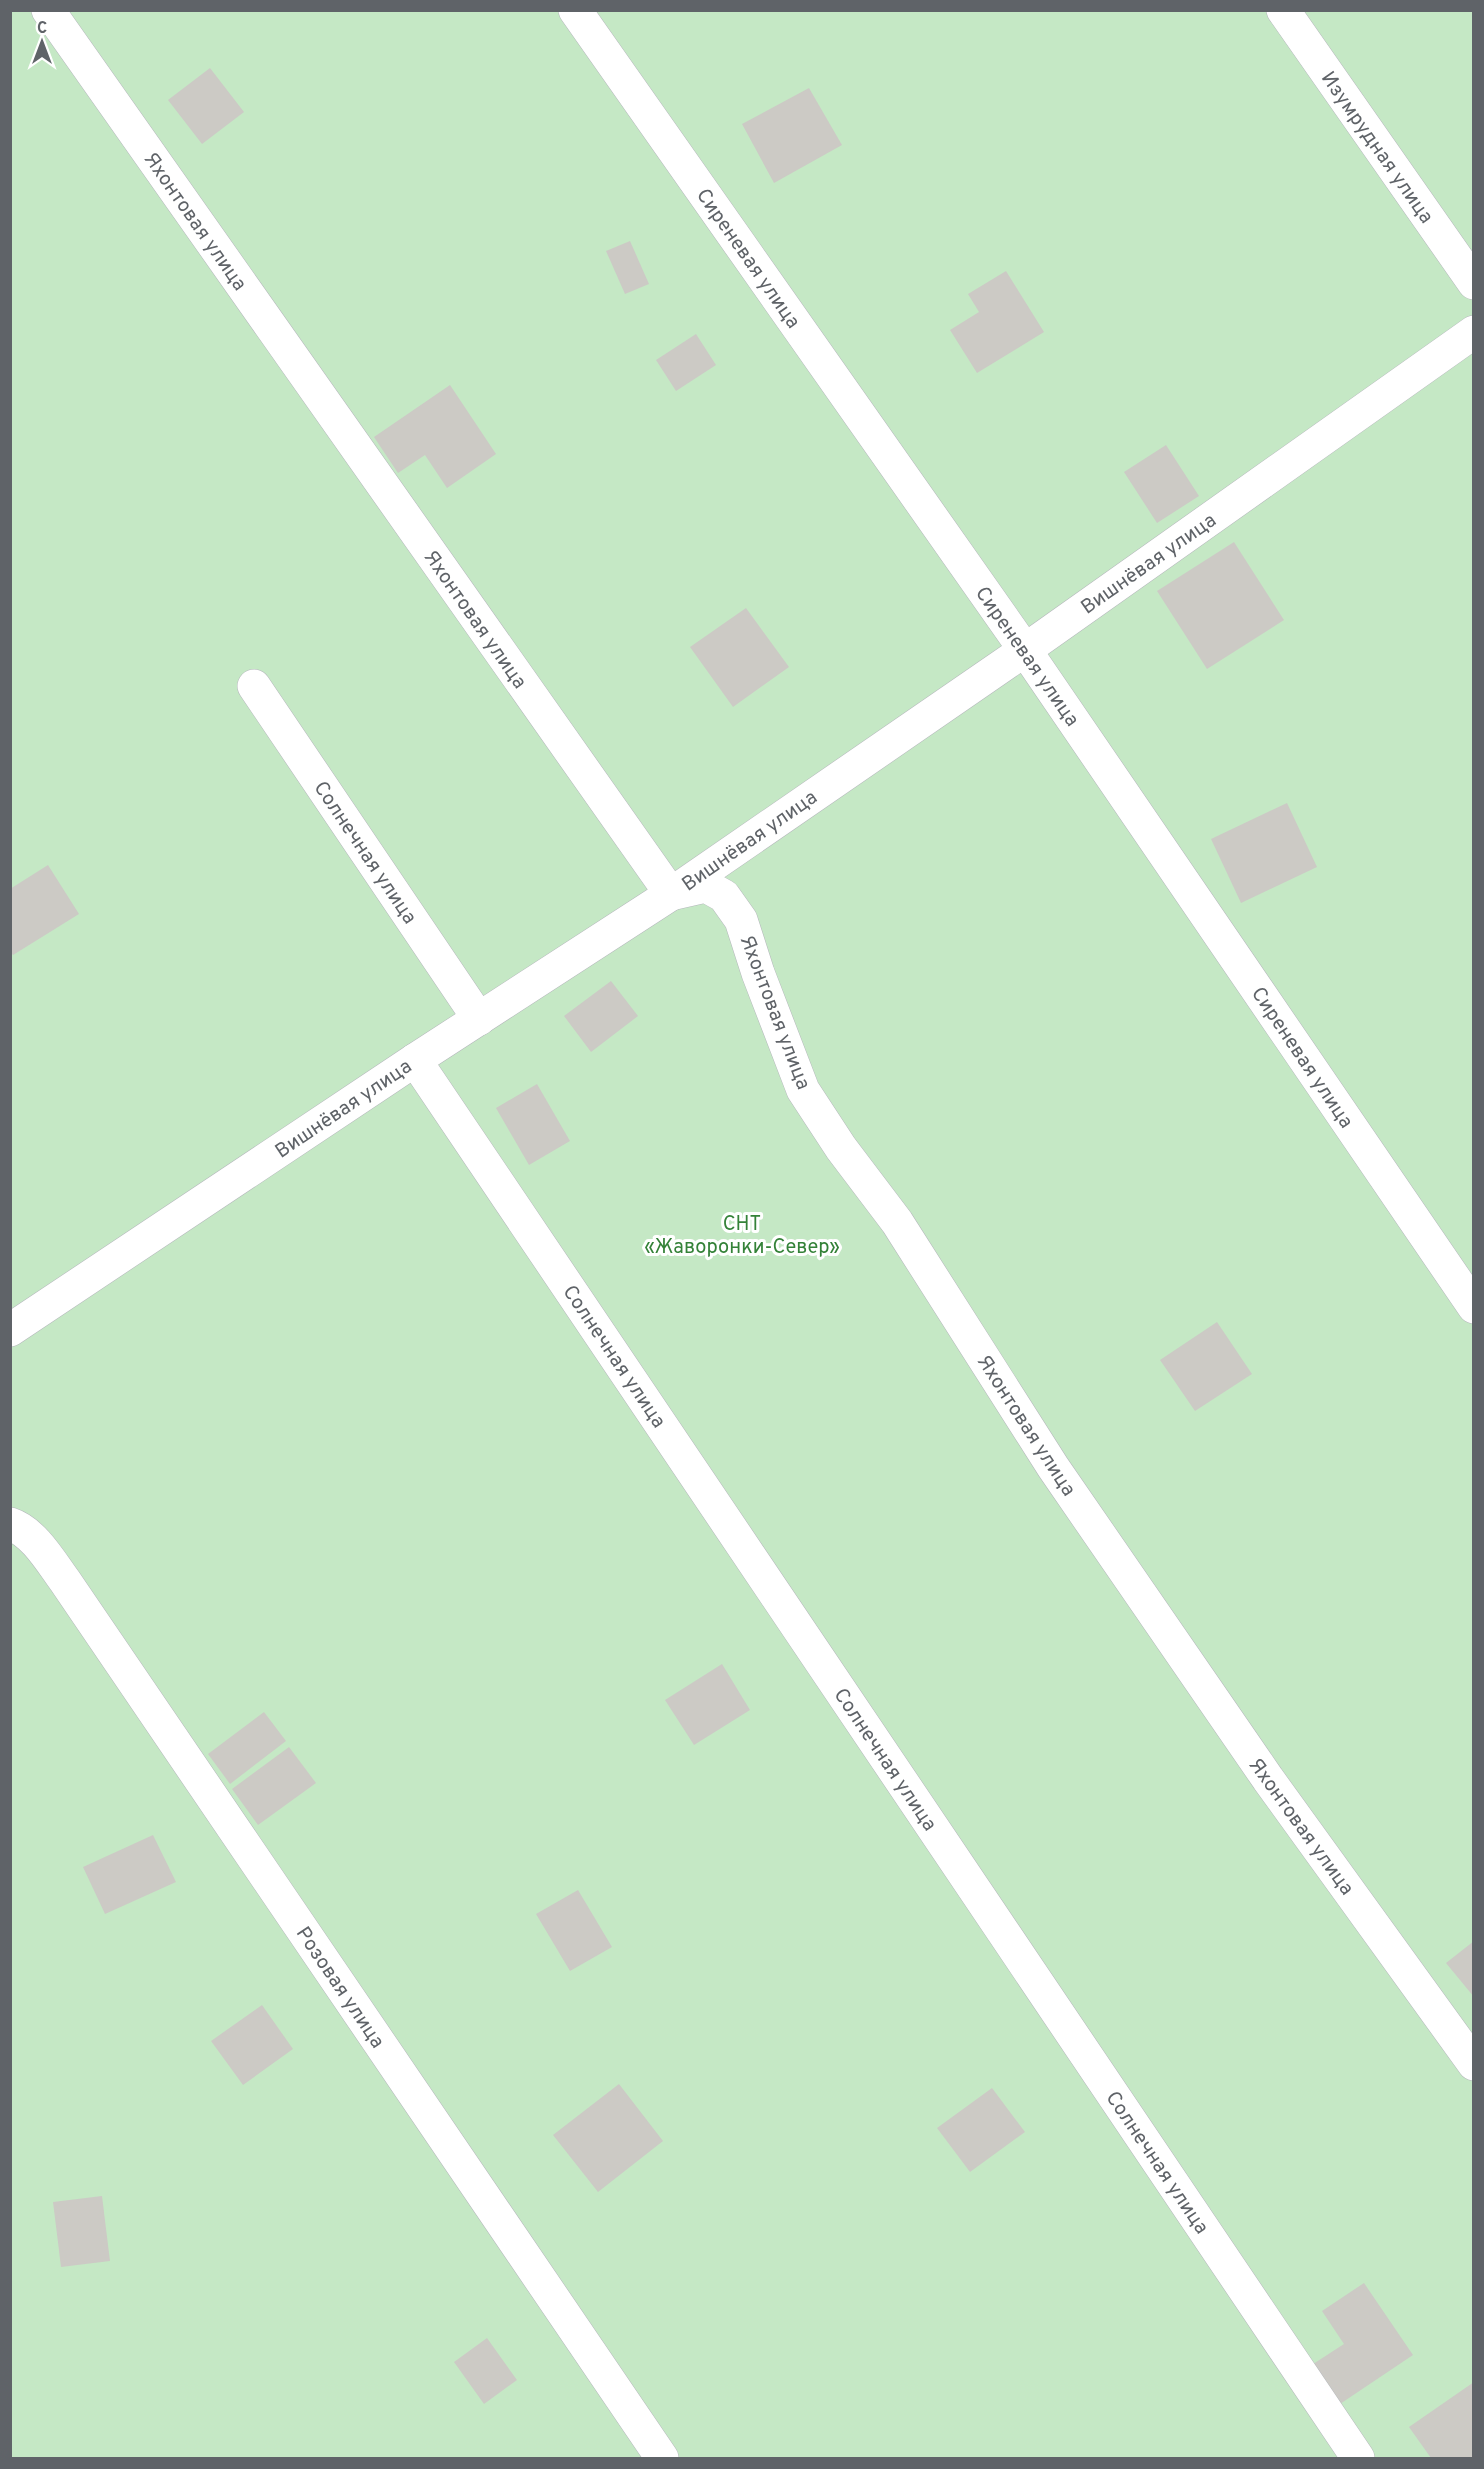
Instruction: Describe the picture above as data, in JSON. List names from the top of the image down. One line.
{"streets":{"street":["Изумрудная улица","Яхонтовая улица","Сиреневая улица","Вишнёвая улица","Солнечная улица","Розовая улица"]},"crossings":[["Яхонтовая улица","Вишнёвая улица"],["Сиреневая улица","Вишнёвая улица"],["Вишнёвая улица","Солнечная улица"]],"parks":["СНТ «Жаворонки-Север»"],"north":"top"}
